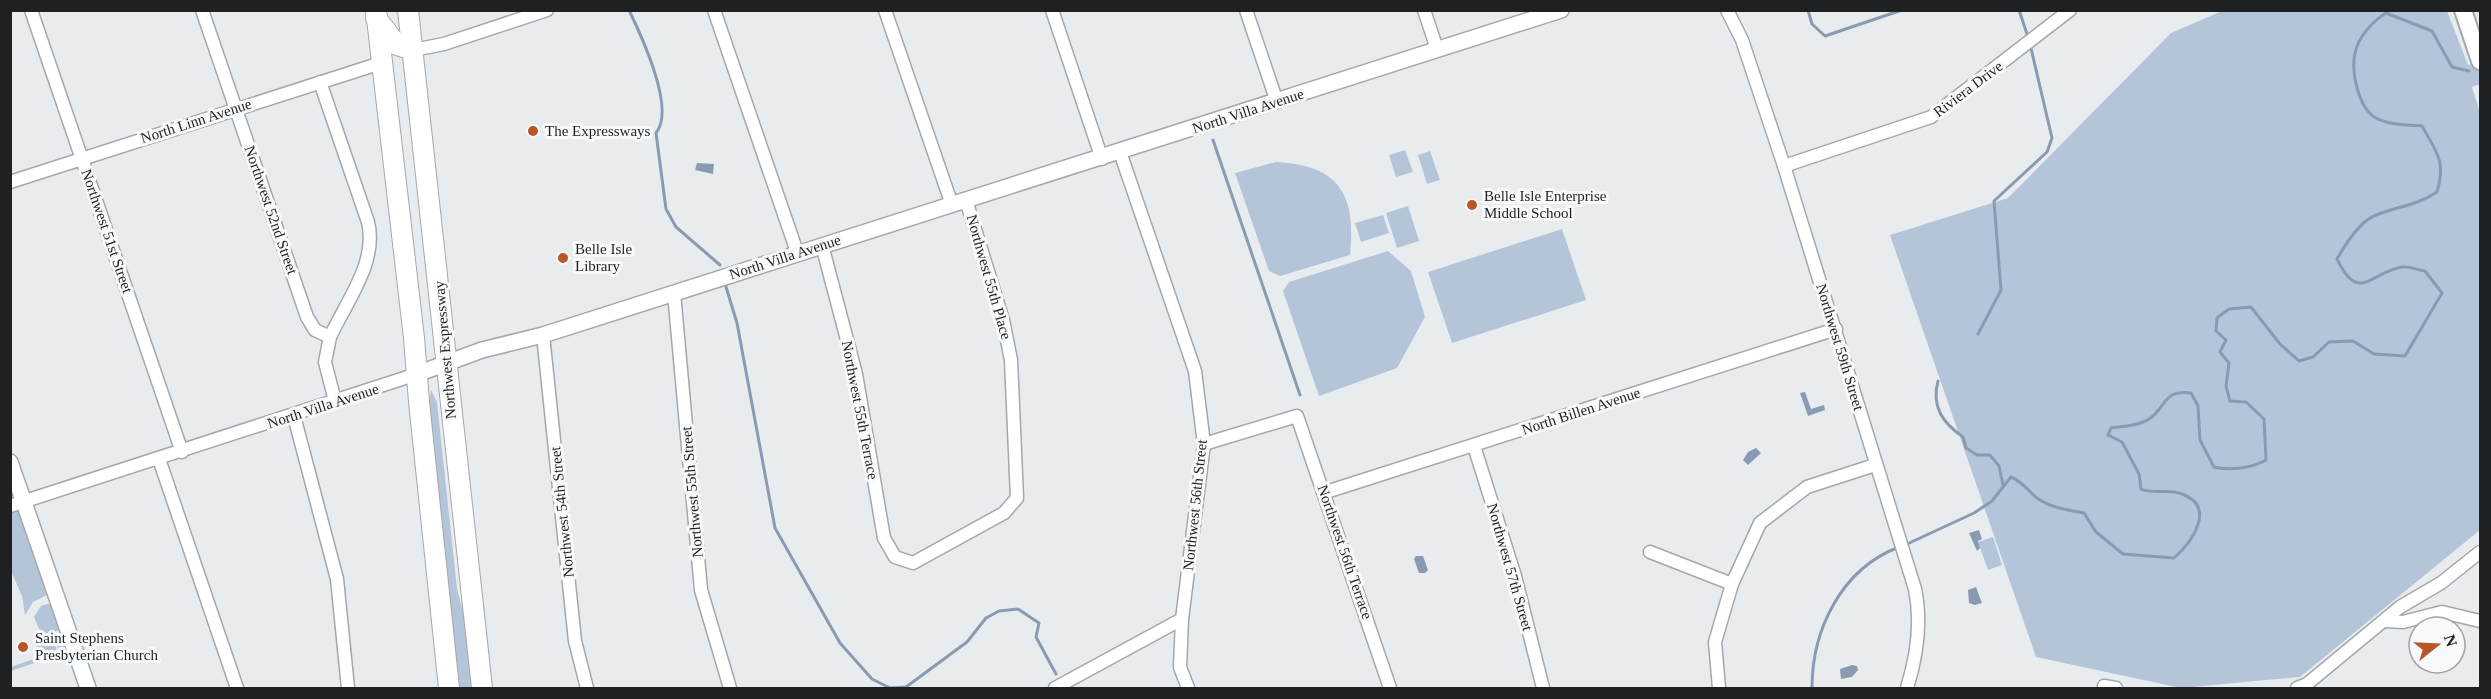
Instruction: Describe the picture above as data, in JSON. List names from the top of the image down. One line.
{"streets":{"highway":["Northwest Expressway"],"street":["Riviera Drive","North Villa Avenue","North Linn Avenue","Northwest 52nd Street","Northwest 51st Street","Northwest 55th Place","Northwest 59th Street","Northwest 55th Terrace","North Billen Avenue","Northwest 55th Street","Northwest 56th Street","Northwest 54th Street","Northwest 56th Terrace","Northwest 57th Street"]},"crossings":[["Riviera Drive","Northwest 59th Street"],["North Villa Avenue","Northwest 51st Street"],["North Villa Avenue","Northwest 55th Place"],["North Villa Avenue","Northwest Expressway"],["North Villa Avenue","Northwest 55th Terrace"],["North Villa Avenue","Northwest 55th Street"],["North Villa Avenue","Northwest 56th Street"],["North Villa Avenue","Northwest 54th Street"],["North Linn Avenue","Northwest 52nd Street"],["North Linn Avenue","Northwest 51st Street"],["North Linn Avenue","Northwest Expressway"],["Northwest 55th Place","Northwest 55th Terrace"],["Northwest 59th Street","North Billen Avenue"],["North Billen Avenue","Northwest 56th Terrace"],["North Billen Avenue","Northwest 57th Street"],["Northwest 56th Street","Northwest 56th Terrace"]],"places":["The Expressways","Belle Isle Enterprise Middle School","Belle Isle Library","Saint Stephens Presbyterian Church"],"north":"right"}
